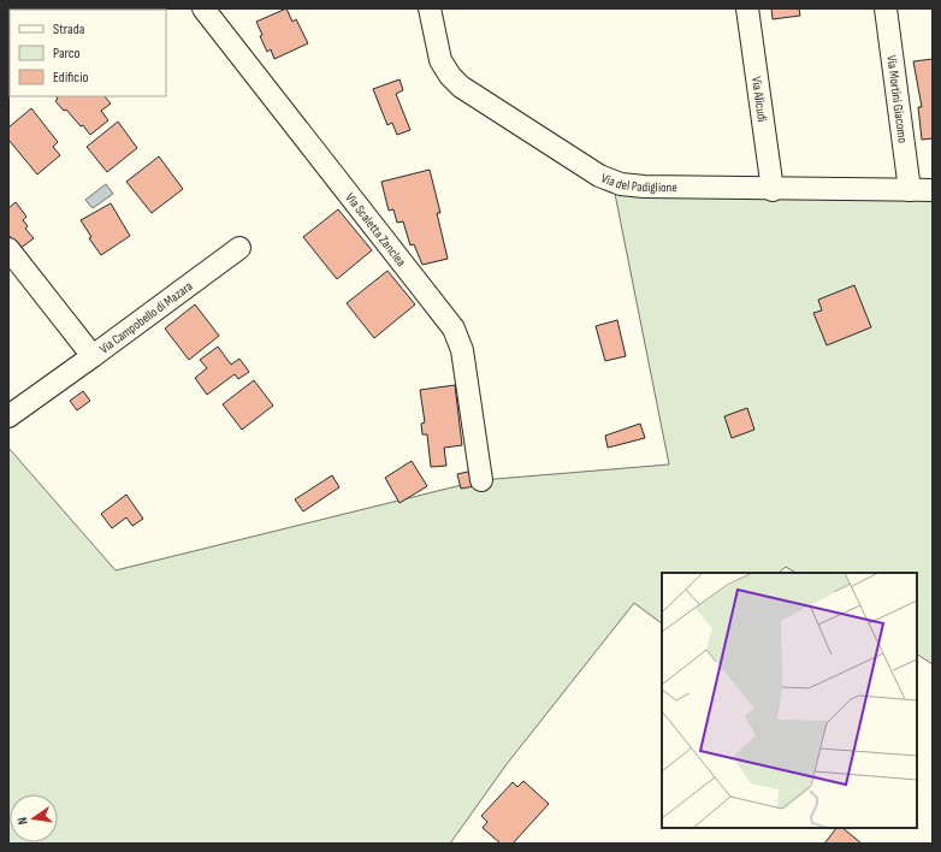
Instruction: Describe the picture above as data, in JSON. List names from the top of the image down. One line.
{"streets":{"street":["Via Alicudi","Via Mortini Giacomo","Via del Padiglione","Via Scaletta Zanclea","Via Campobello di Mazara"]},"crossings":[["Via Alicudi","Via del Padiglione"],["Via Mortini Giacomo","Via del Padiglione"]],"legend":["Strada","Parco","Edificio"],"north":"left"}
